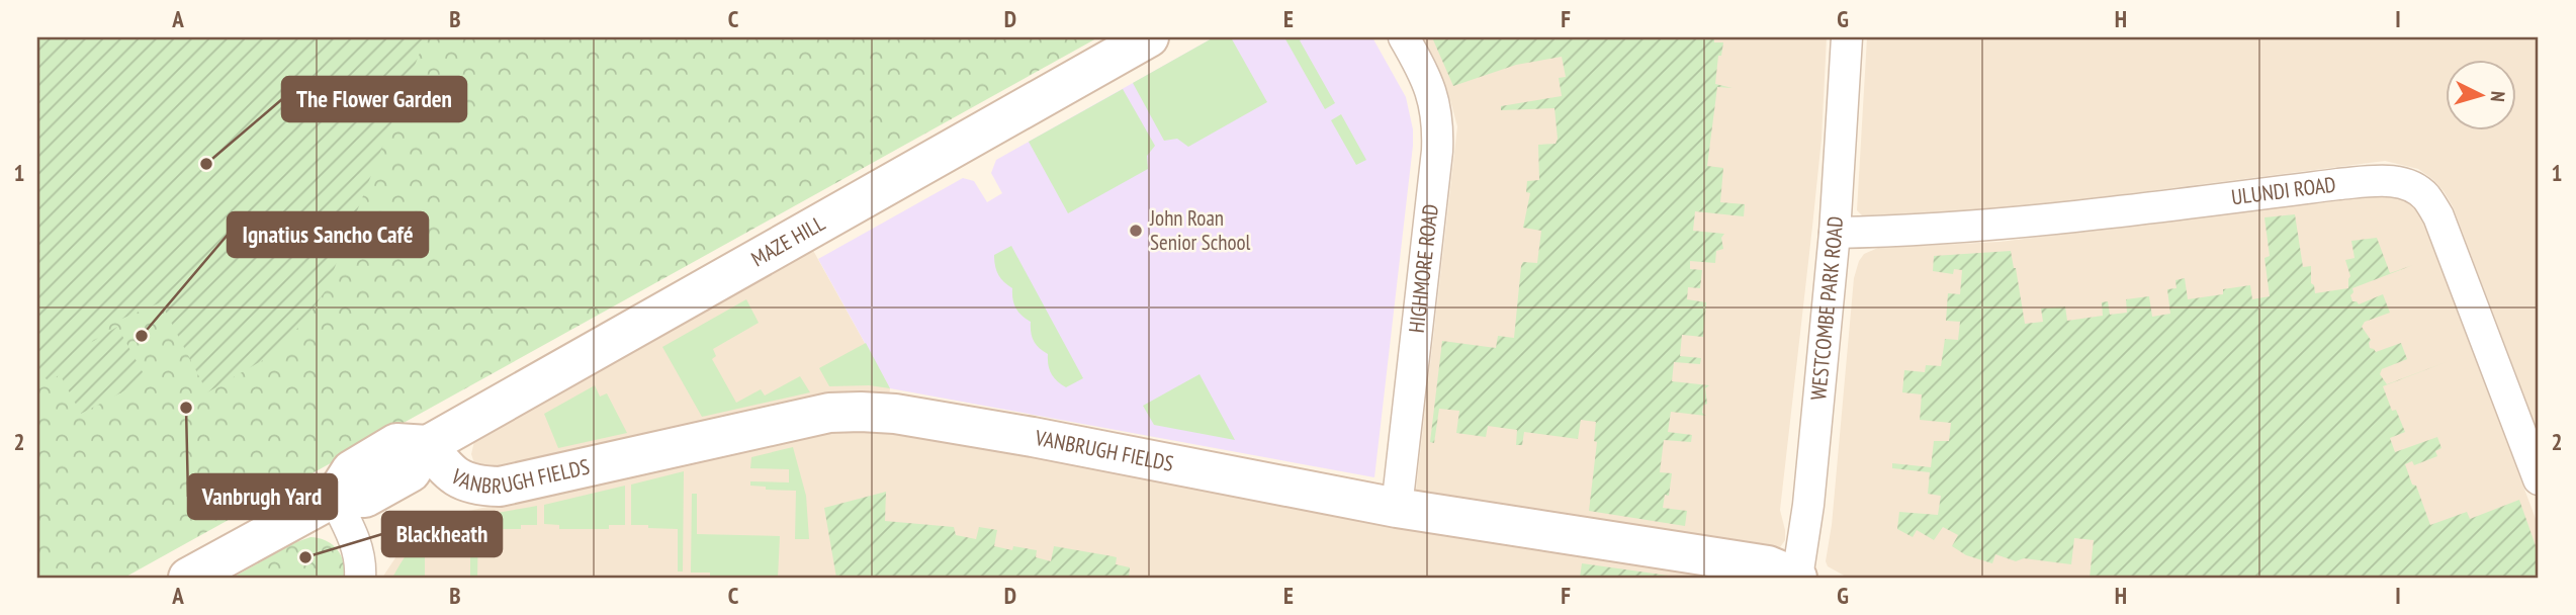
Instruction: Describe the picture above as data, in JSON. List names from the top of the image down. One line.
{"streets":{"street":["ULUNDI ROAD","MAZE HILL","HIGHMORE ROAD","WESTCOMBE PARK ROAD","VANBRUGH FIELDS"]},"crossings":[["ULUNDI ROAD","WESTCOMBE PARK ROAD"],["MAZE HILL","VANBRUGH FIELDS"],["HIGHMORE ROAD","VANBRUGH FIELDS"],["WESTCOMBE PARK ROAD","VANBRUGH FIELDS"]],"places":["The Flower Garden","John Roan Senior School","Ignatius Sancho Café","Vanbrugh Yard","Blackheath"],"north":"right","grid":{"columns":["A","B","C","D","E","F","G","H","I"],"rows":["1","2"]}}
